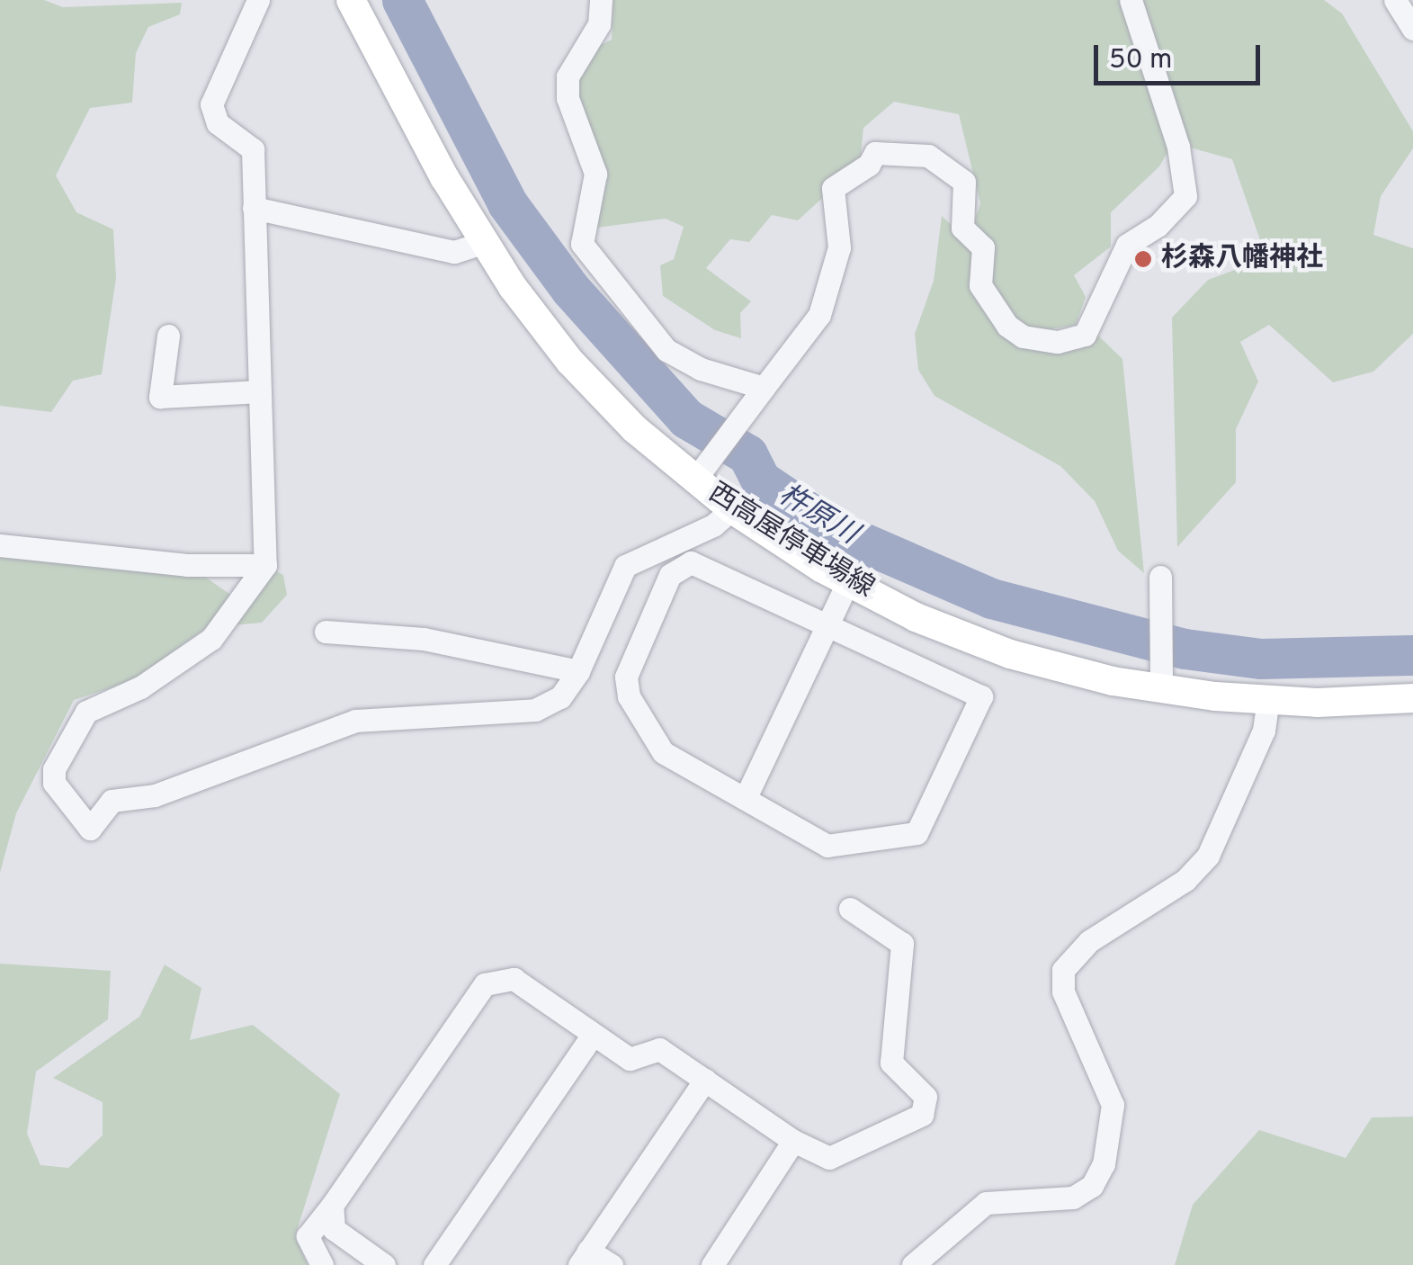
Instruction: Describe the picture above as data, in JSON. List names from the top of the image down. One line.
{"streets":{"main road":["西高屋停車場線"]},"water":["杵原川"],"places":["杉森八幡神社"],"scale_bar":"50 m"}
